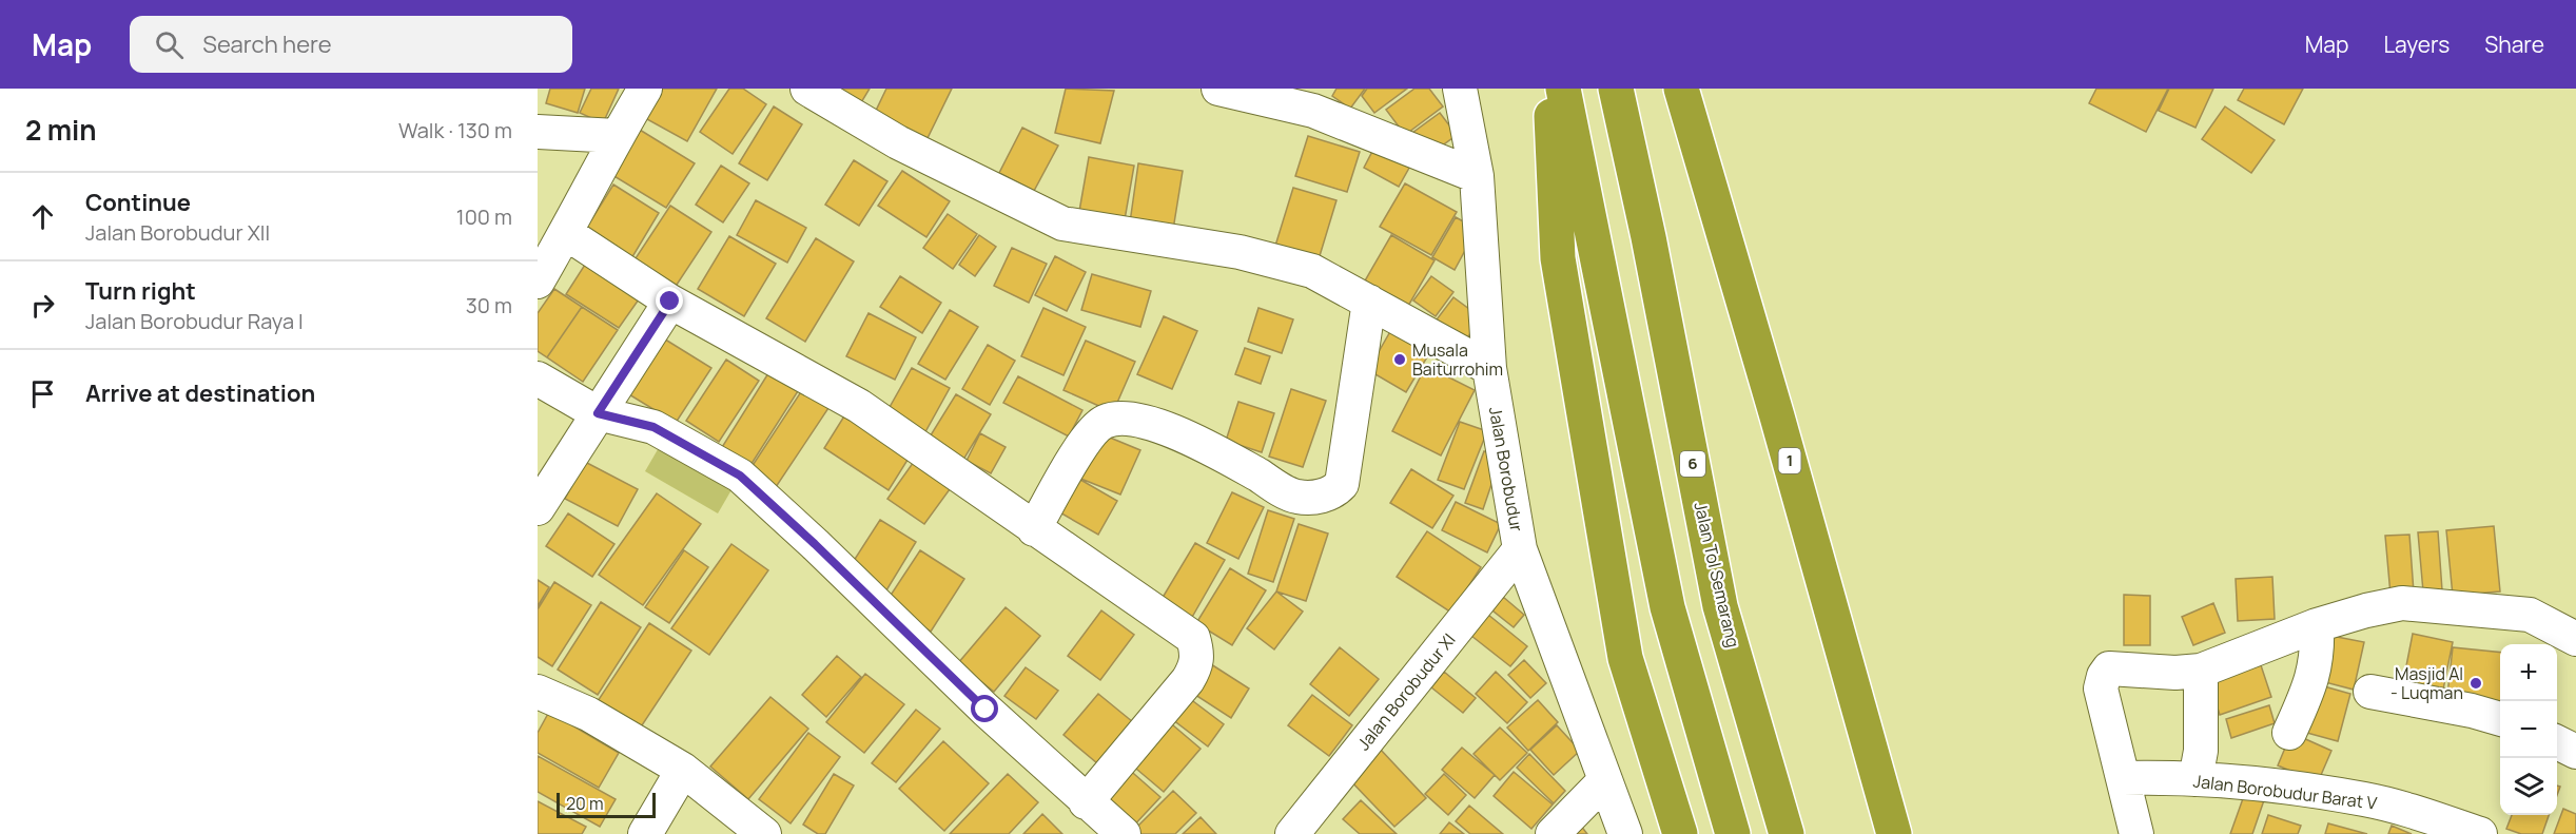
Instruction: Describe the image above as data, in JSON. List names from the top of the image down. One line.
{"streets":{"highway":["1","6","Jalan Tol Semarang"],"street":["Jalan Borobudur","Jalan Borobudur XI","Jalan Borobudur Barat V"]},"crossings":[["Jalan Borobudur","Jalan Borobudur XI"]],"places":["Musala Baiturrohim","Masjid Al - Luqman"],"scale_bar":"20 m","page":{"header":"Map","search":"Search here","nav":["Map","Layers","Share"],"heading":["2 min","Walk · 130 m"],"list":[["Continue","Jalan Borobudur XII","100 m"],["Turn right","Jalan Borobudur Raya I","30 m"],"Arrive at destination"],"map_buttons":["+","−"],"scale":"20 m"}}
